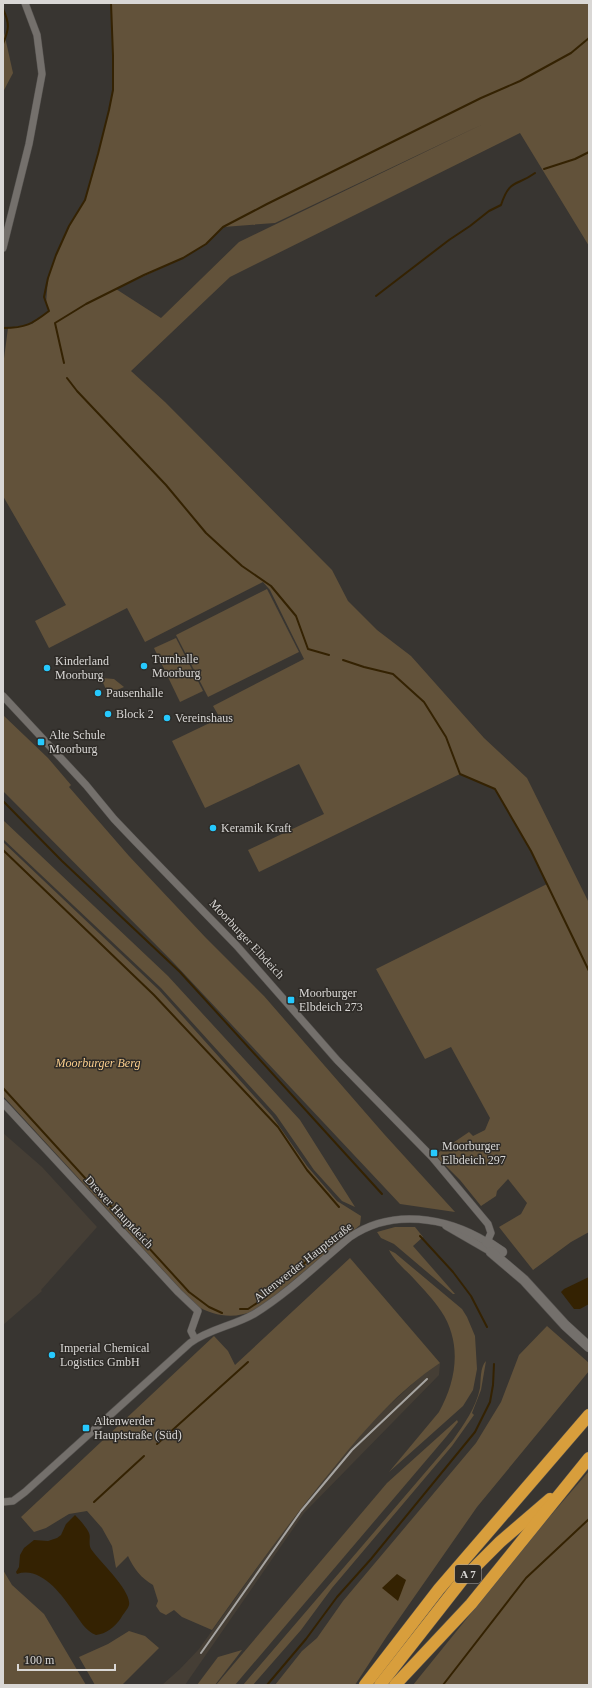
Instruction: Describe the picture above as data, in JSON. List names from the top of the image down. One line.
{"streets":{"highway":["A 7"],"street":["Moorburger Elbdeich","Drewer Hauptdeich","Altenwerder Hauptstraße"]},"crossings":[["Moorburger Elbdeich","Altenwerder Hauptstraße"],["Drewer Hauptdeich","Altenwerder Hauptstraße"]],"parks":["Moorburger Berg"],"places":{"other":["Turnhalle Moorburg","Kinderland Moorburg","Pausenhalle","Block 2","Vereinshaus","Keramik Kraft","Imperial Chemical Logistics GmbH"],"transit":["Alte Schule Moorburg","Moorburger Elbdeich 273","Moorburger Elbdeich 297","Altenwerder Hauptstraße (Süd)"]},"scale_bar":"100 m"}
